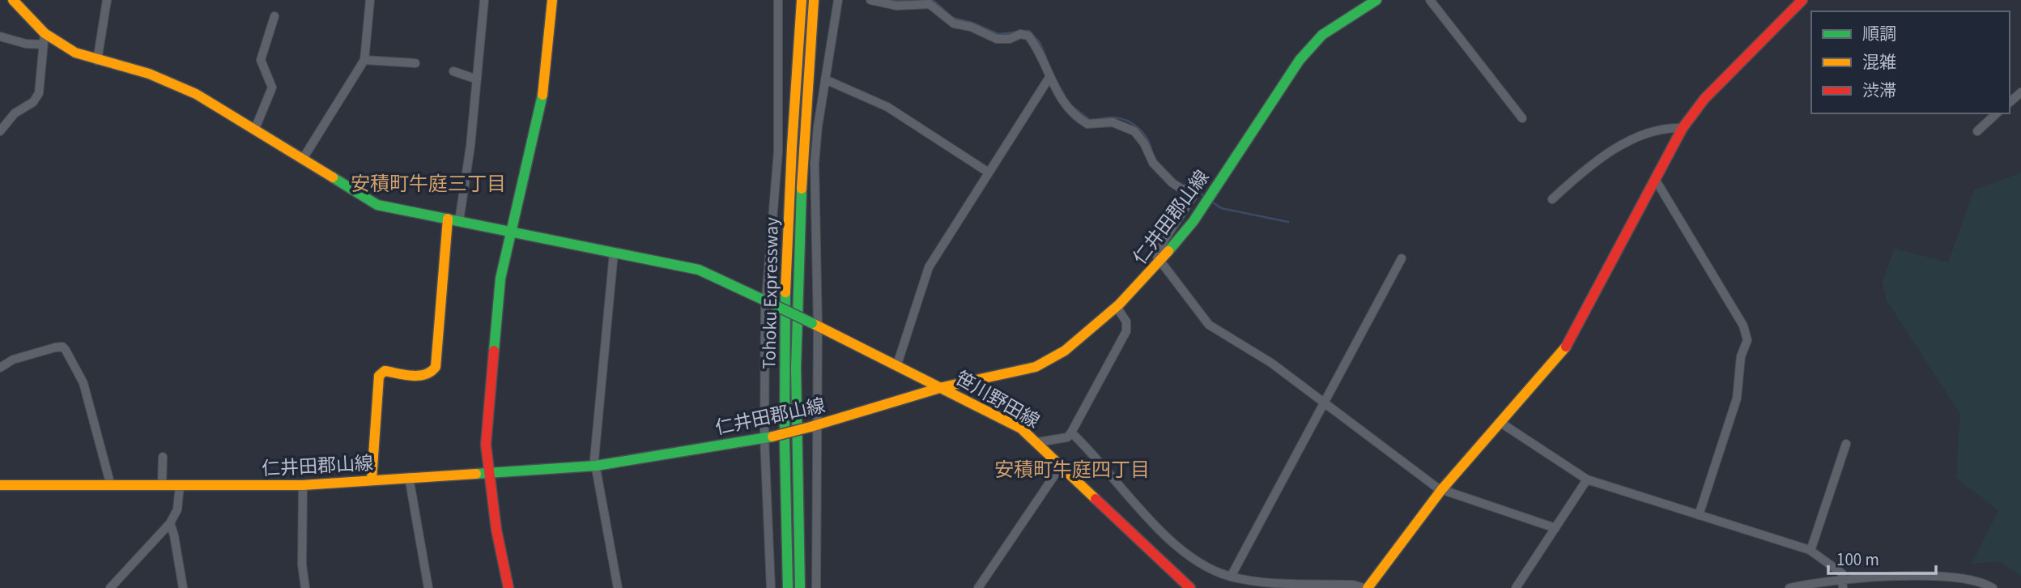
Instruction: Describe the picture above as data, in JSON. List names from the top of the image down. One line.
{"streets":{"main road":["仁井田郡山線","Tohoku Expressway","笹川野田線"]},"crossings":[["仁井田郡山線","笹川野田線"]],"districts":["安積町牛庭三丁目","安積町牛庭四丁目"],"legend":["順調","混雑","渋滞"],"scale_bar":"100 m"}
